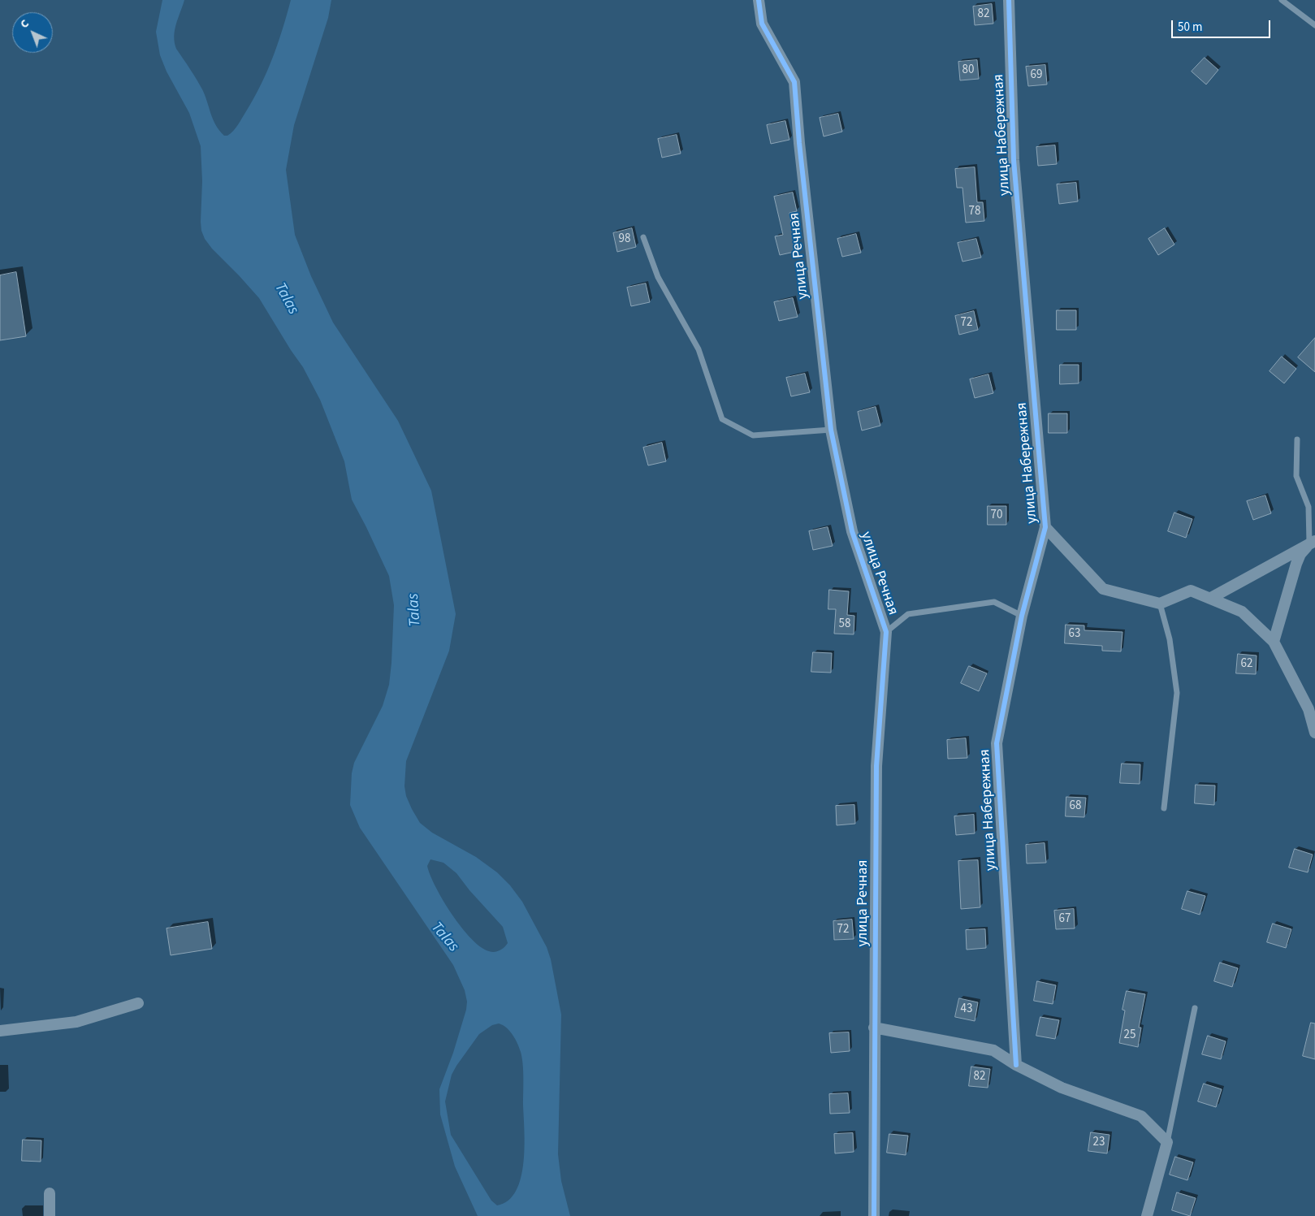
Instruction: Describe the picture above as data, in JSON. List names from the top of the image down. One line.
{"streets":{"street":["улица Набережная","улица Речная"]},"water":["Talas"],"house_numbers":["82","80","69","78","98","72","70","58","63","62","68","67","72","43","25","82","23"],"scale_bar":"50 m","north":"top left"}
